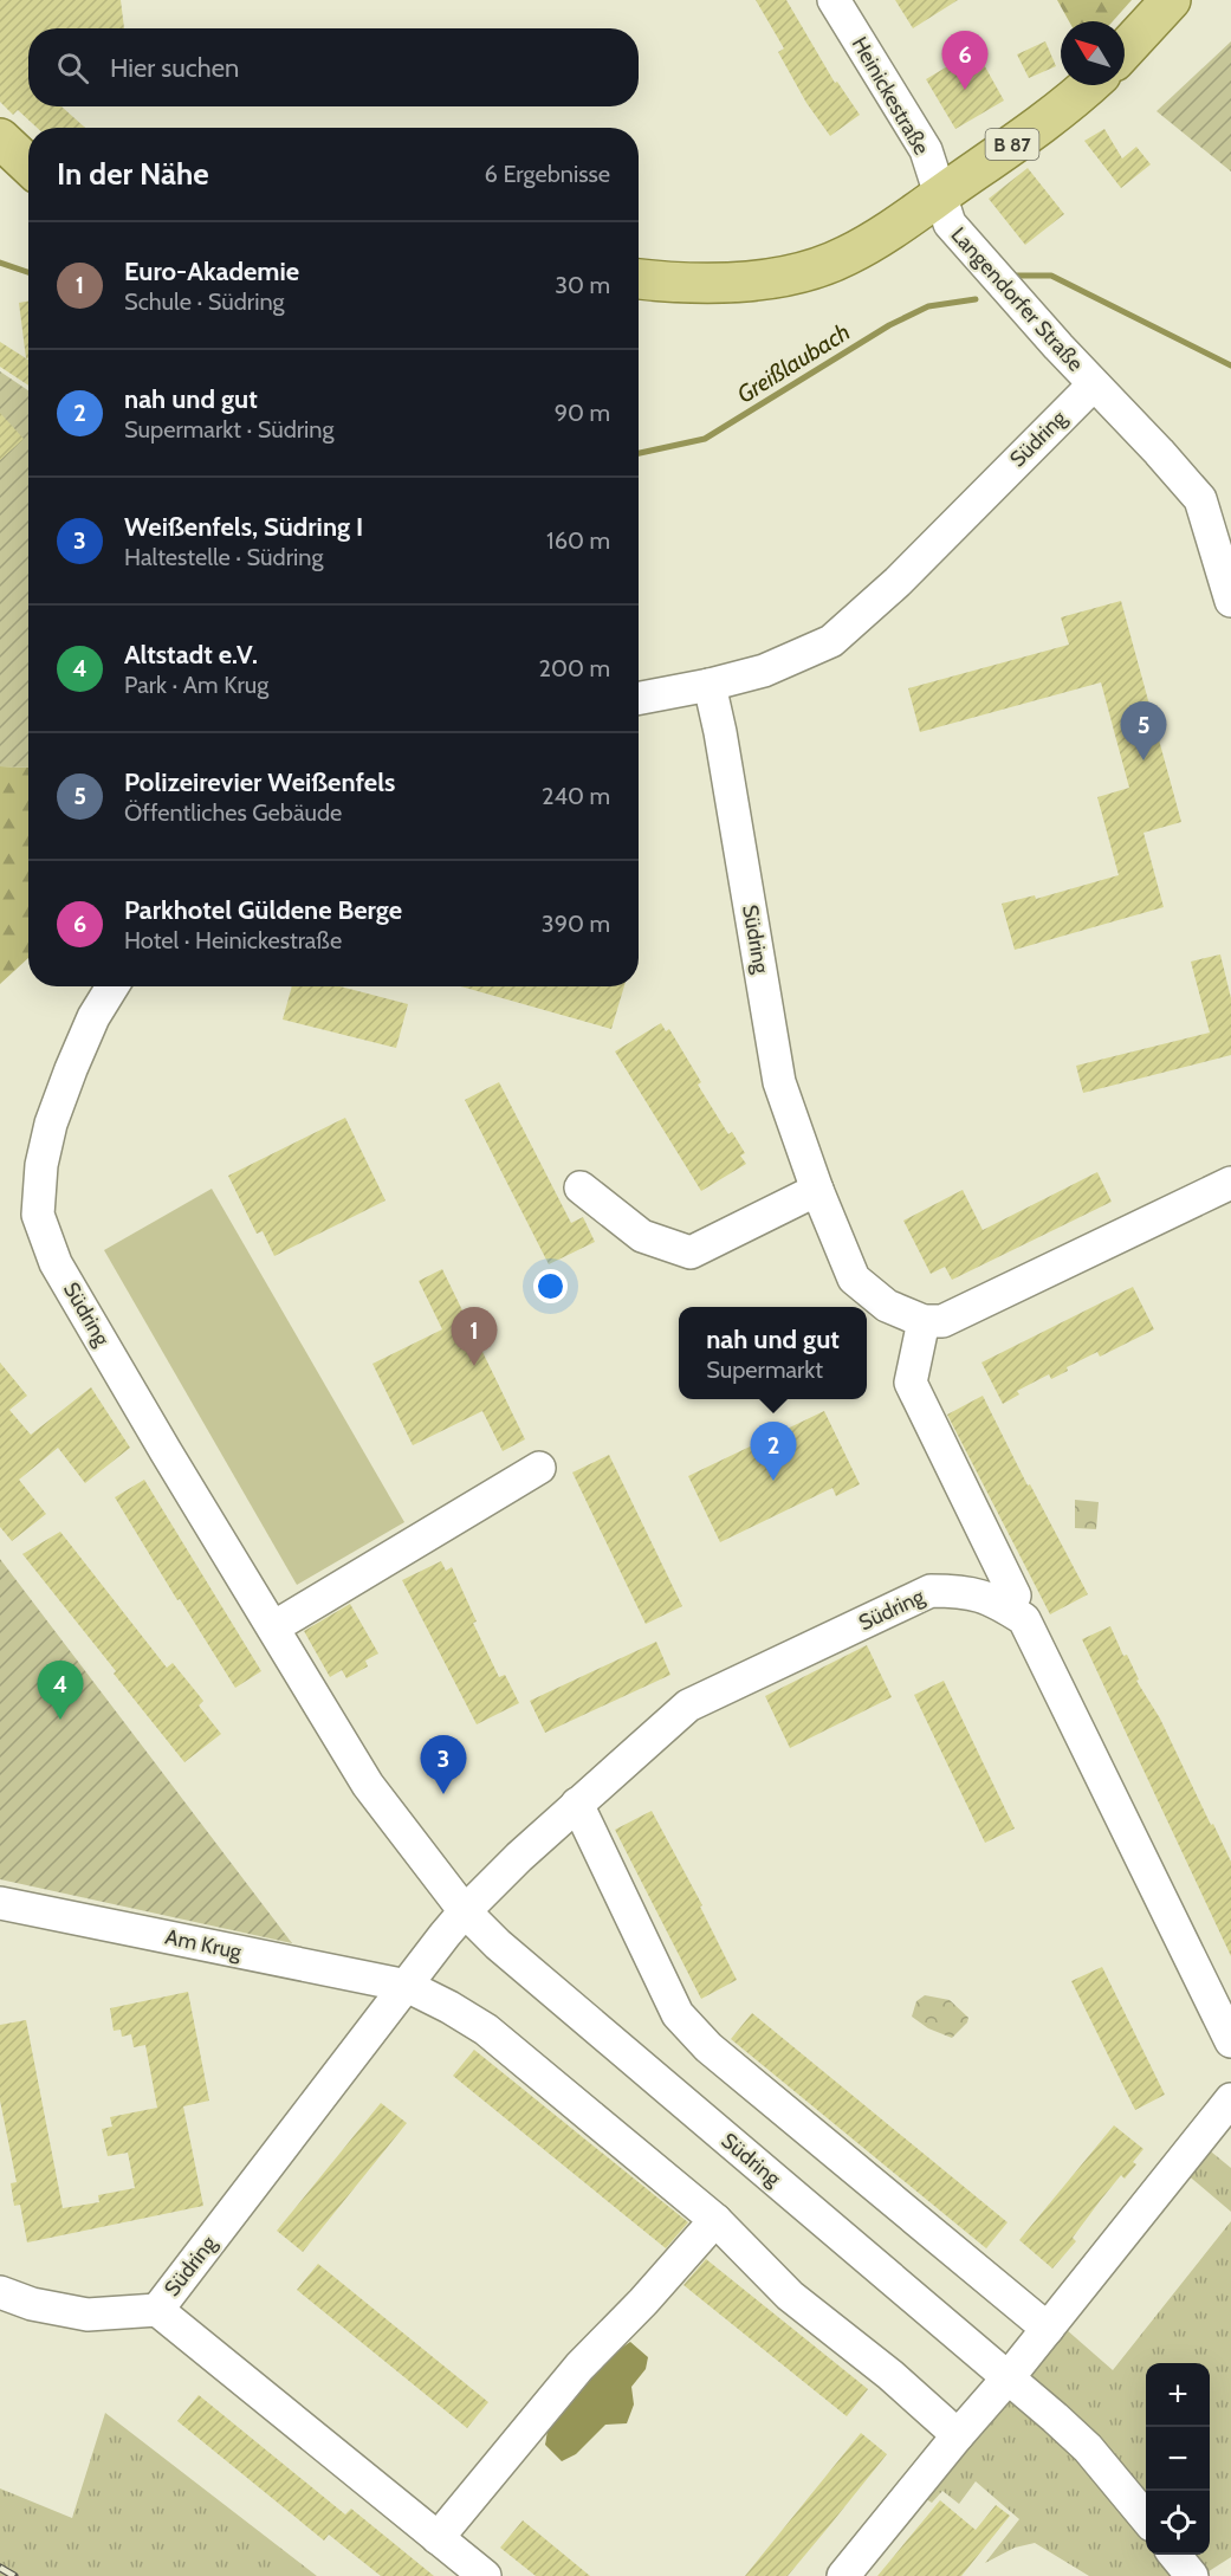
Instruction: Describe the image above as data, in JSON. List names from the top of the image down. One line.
{"streets":{"main road":["B 87"],"street":["Heinickestraße","Langendorfer Straße","Südring","Am Krug"]},"crossings":[["Heinickestraße","B 87"],["Heinickestraße","Langendorfer Straße"],["B 87","Langendorfer Straße"],["Langendorfer Straße","Südring"],["Südring","Am Krug"]],"water":["Greißlaubach"],"north":"top left","page":{"search":"Hier suchen","pins":["6","5","1","2","4","3"],"heading":["In der Nähe","6 Ergebnisse"],"list":[{"mark":"1","name":"Euro-Akademie","note":"Schule · Südring","value":"30 m"},{"mark":"2","name":"nah und gut","note":"Supermarkt · Südring","value":"90 m"},{"mark":"3","name":"Weißenfels, Südring I","note":"Haltestelle · Südring","value":"160 m"},{"mark":"4","name":"Altstadt e.V.","note":"Park · Am Krug","value":"200 m"},{"mark":"5","name":"Polizeirevier Weißenfels","note":"Öffentliches Gebäude","value":"240 m"},{"mark":"6","name":"Parkhotel Güldene Berge","note":"Hotel · Heinickestraße","value":"390 m"}],"popup":["nah und gut","Supermarkt"],"map_buttons":["+","−"]}}
